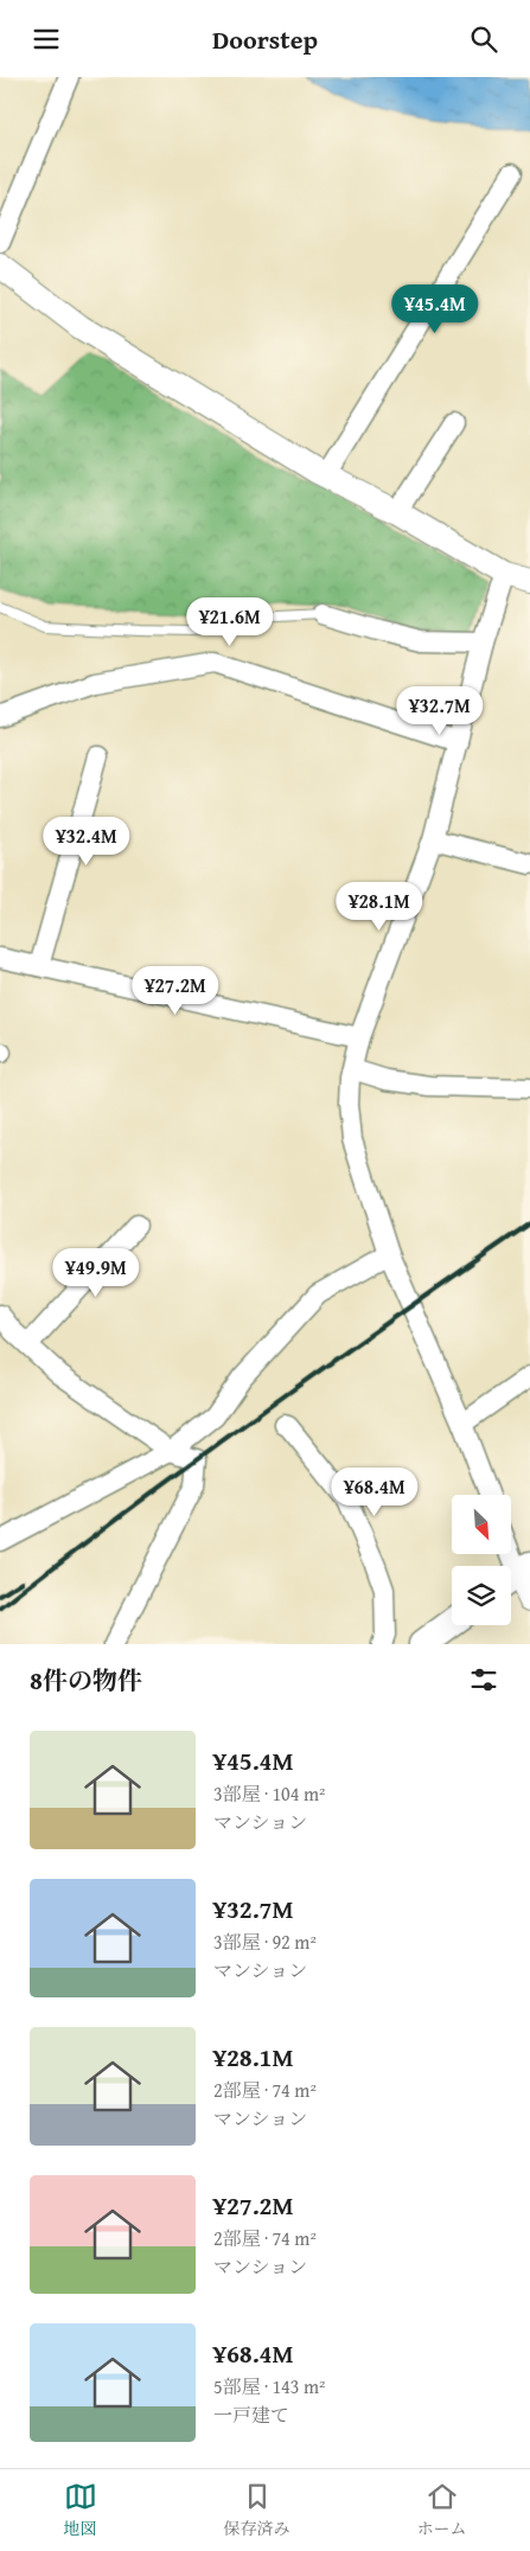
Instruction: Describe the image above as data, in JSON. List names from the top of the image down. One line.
{"north":"bottom right","page":{"header":"Doorstep","price":["¥45.4M","¥21.6M","¥32.7M","¥32.4M","¥28.1M","¥27.2M","¥49.9M","¥68.4M"],"heading":"8件の物件","list":[{"name":"¥45.4M","note":"3部屋 · 104 m² · マンション"},{"name":"¥32.7M","note":"3部屋 · 92 m² · マンション"},{"name":"¥28.1M","note":"2部屋 · 74 m² · マンション"},{"name":"¥27.2M","note":"2部屋 · 74 m² · マンション"},{"name":"¥68.4M","note":"5部屋 · 143 m² · 一戸建て"}],"tabs":["地図","保存済み","ホーム"]}}
